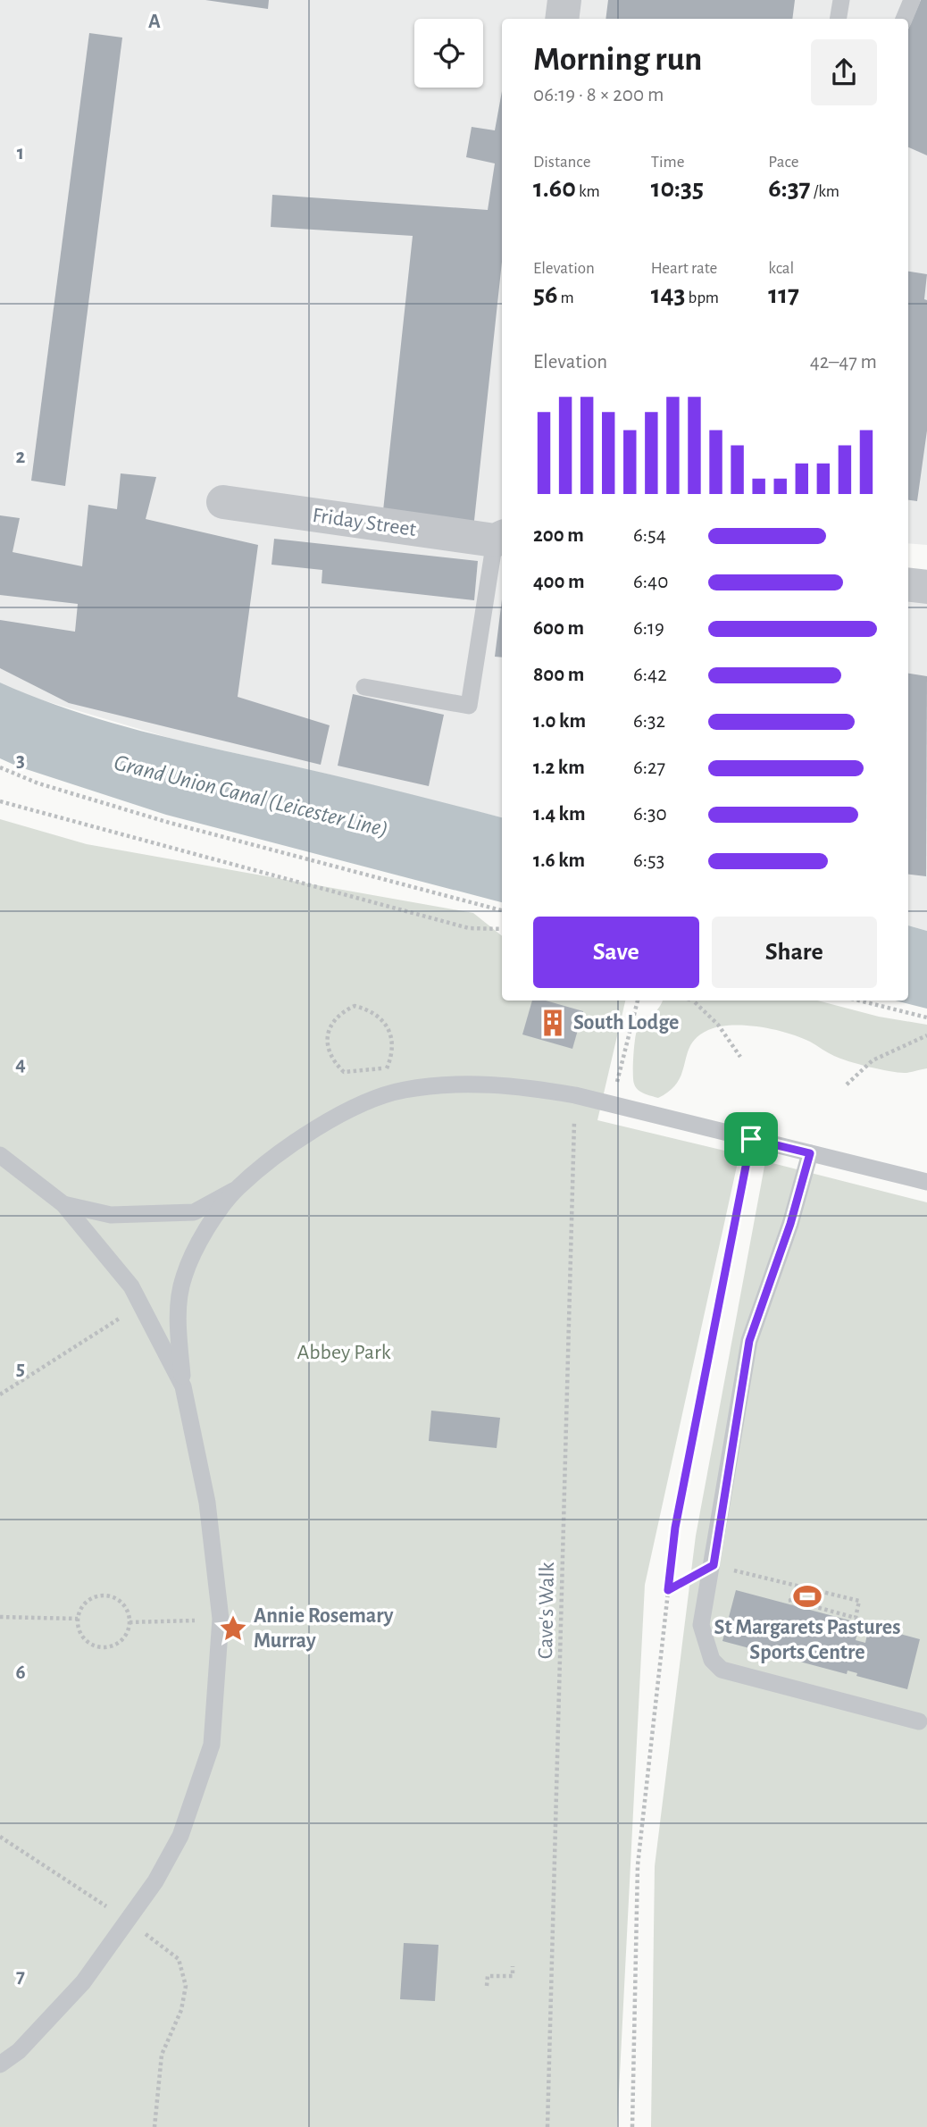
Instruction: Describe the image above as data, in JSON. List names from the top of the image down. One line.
{"streets":{"street":["Friday Street"],"path":["Cave's Walk"]},"water":["Grand Union Canal (Leicester Line)"],"parks":["Abbey Park"],"places":{"building":["South Lodge"],"sports":["St Margarets Pastures Sports Centre"],"place":["Annie Rosemary Murray"]},"page":{"heading":["Morning run","06:19 · 8 × 200 m"],"stats":[["Distance","1.60 km"],["Time","10:35"],["Pace","6:37 /km"],["Elevation","56 m"],["Heart rate","143 bpm"],["kcal","117"]],"chart":["Elevation","42–47 m"],"list":[{"name":"200 m","note":"6:54"},{"name":"400 m","note":"6:40"},{"name":"600 m","note":"6:19"},{"name":"800 m","note":"6:42"},{"name":"1.0 km","note":"6:32"},{"name":"1.2 km","note":"6:27"},{"name":"1.4 km","note":"6:30"},{"name":"1.6 km","note":"6:53"}],"buttons":["Save","Share"]},"grid":{"columns":["A"],"rows":["1","2","3","4","5","6","7"]}}
